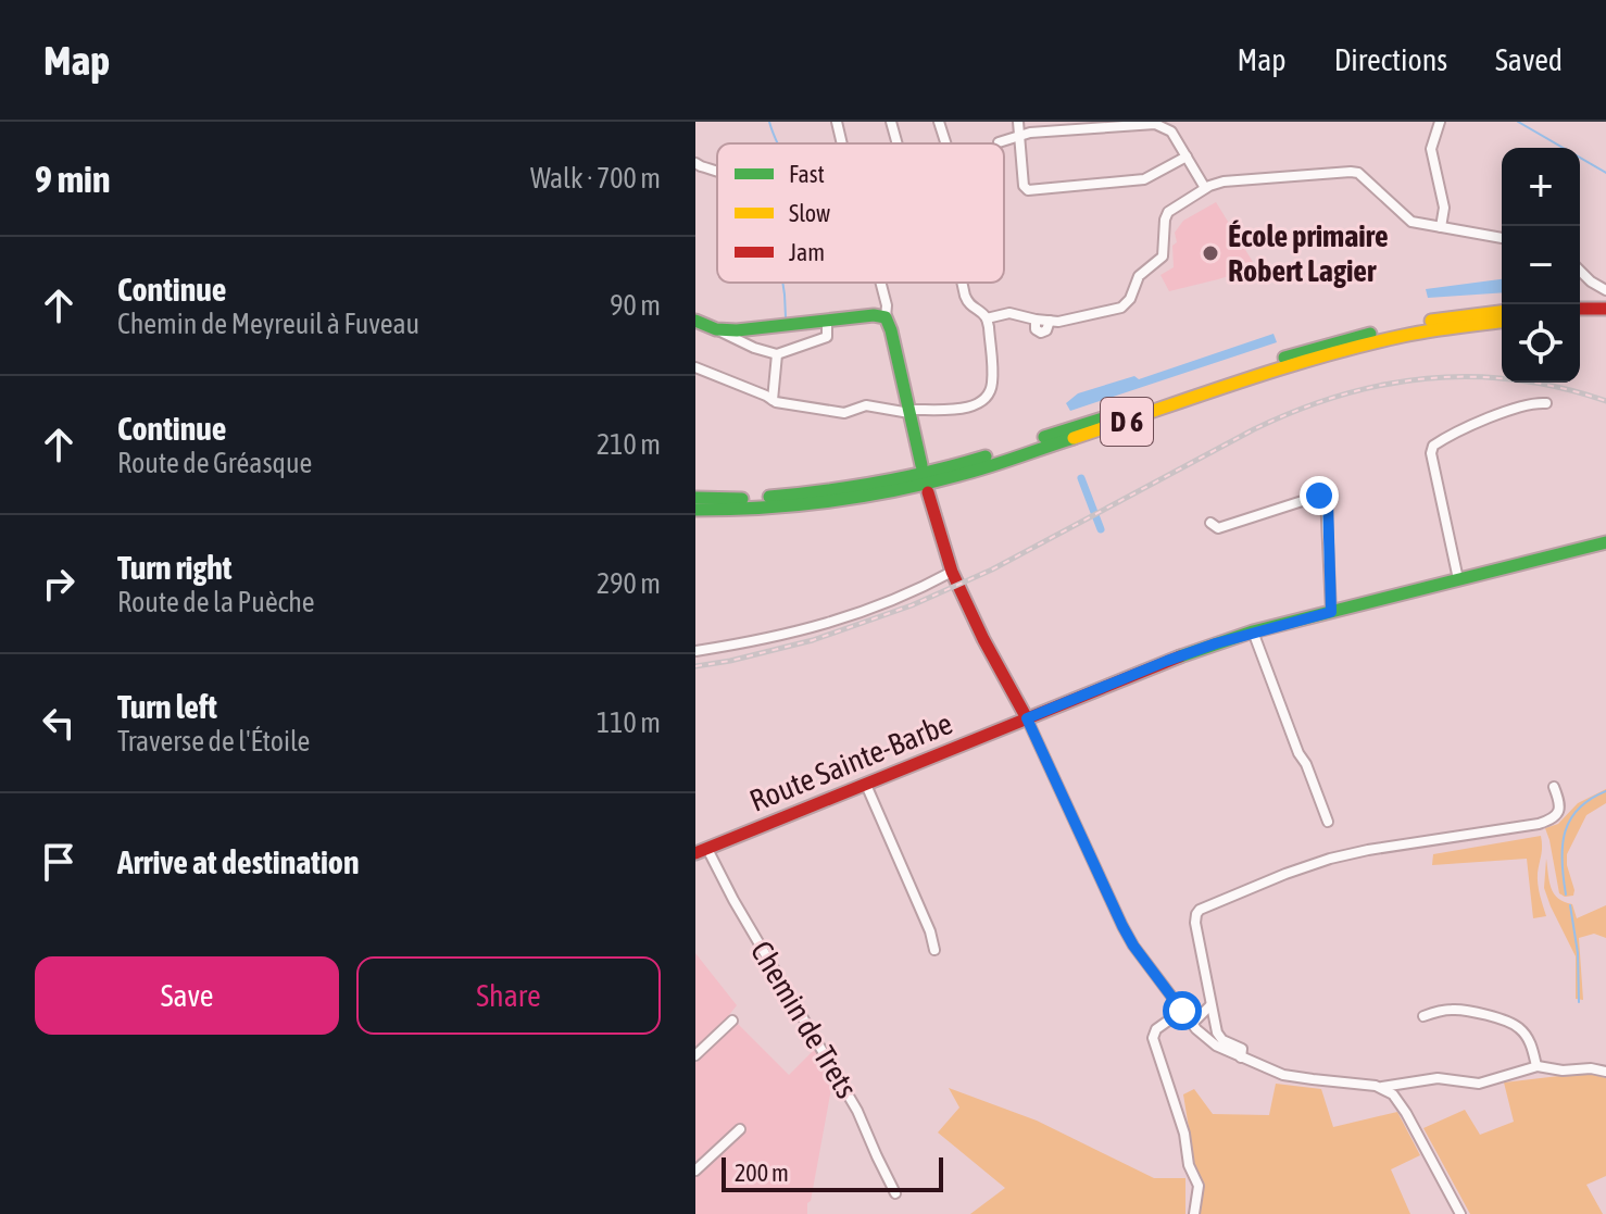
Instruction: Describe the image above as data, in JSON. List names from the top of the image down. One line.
{"streets":{"main road":["D 6","Route Sainte-Barbe"],"street":["Chemin de Trets"]},"crossings":[["Route Sainte-Barbe","Chemin de Trets"]],"places":["École primaire Robert Lagier"],"legend":["Fast","Slow","Jam"],"scale_bar":"200 m","page":{"header":"Map","nav":["Map","Directions","Saved"],"heading":["9 min","Walk · 700 m"],"map_buttons":["+","−"],"list":[["Continue","Chemin de Meyreuil à Fuveau","90 m"],["Continue","Route de Gréasque","210 m"],["Turn right","Route de la Puèche","290 m"],["Turn left","Traverse de l'Étoile","110 m"],"Arrive at destination"],"buttons":["Save","Share"],"scale":"200 m"}}
